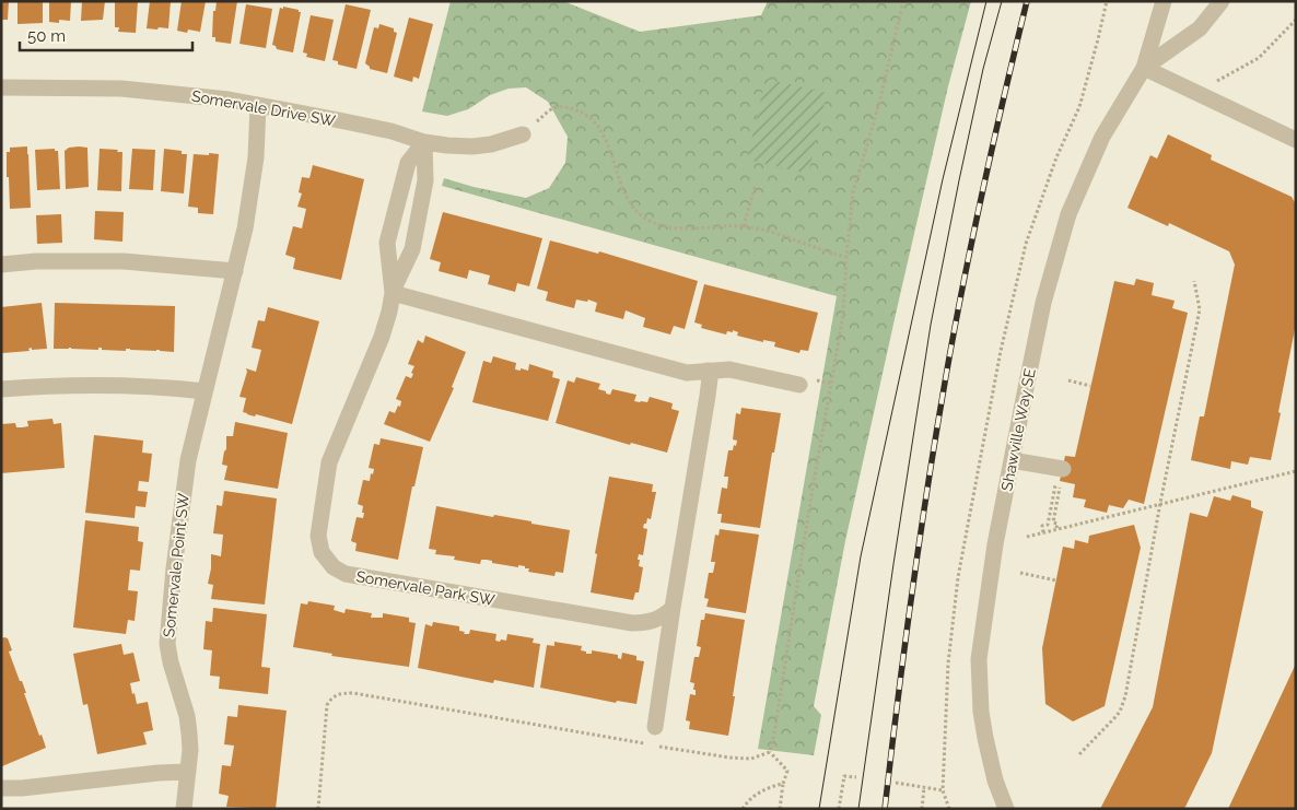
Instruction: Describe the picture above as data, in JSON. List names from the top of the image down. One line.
{"streets":{"street":["Somervale Drive SW","Shawville Way SE","Somervale Point SW","Somervale Park SW"]},"crossings":[["Somervale Drive SW","Somervale Point SW"],["Somervale Drive SW","Somervale Park SW"]],"scale_bar":"50 m"}
